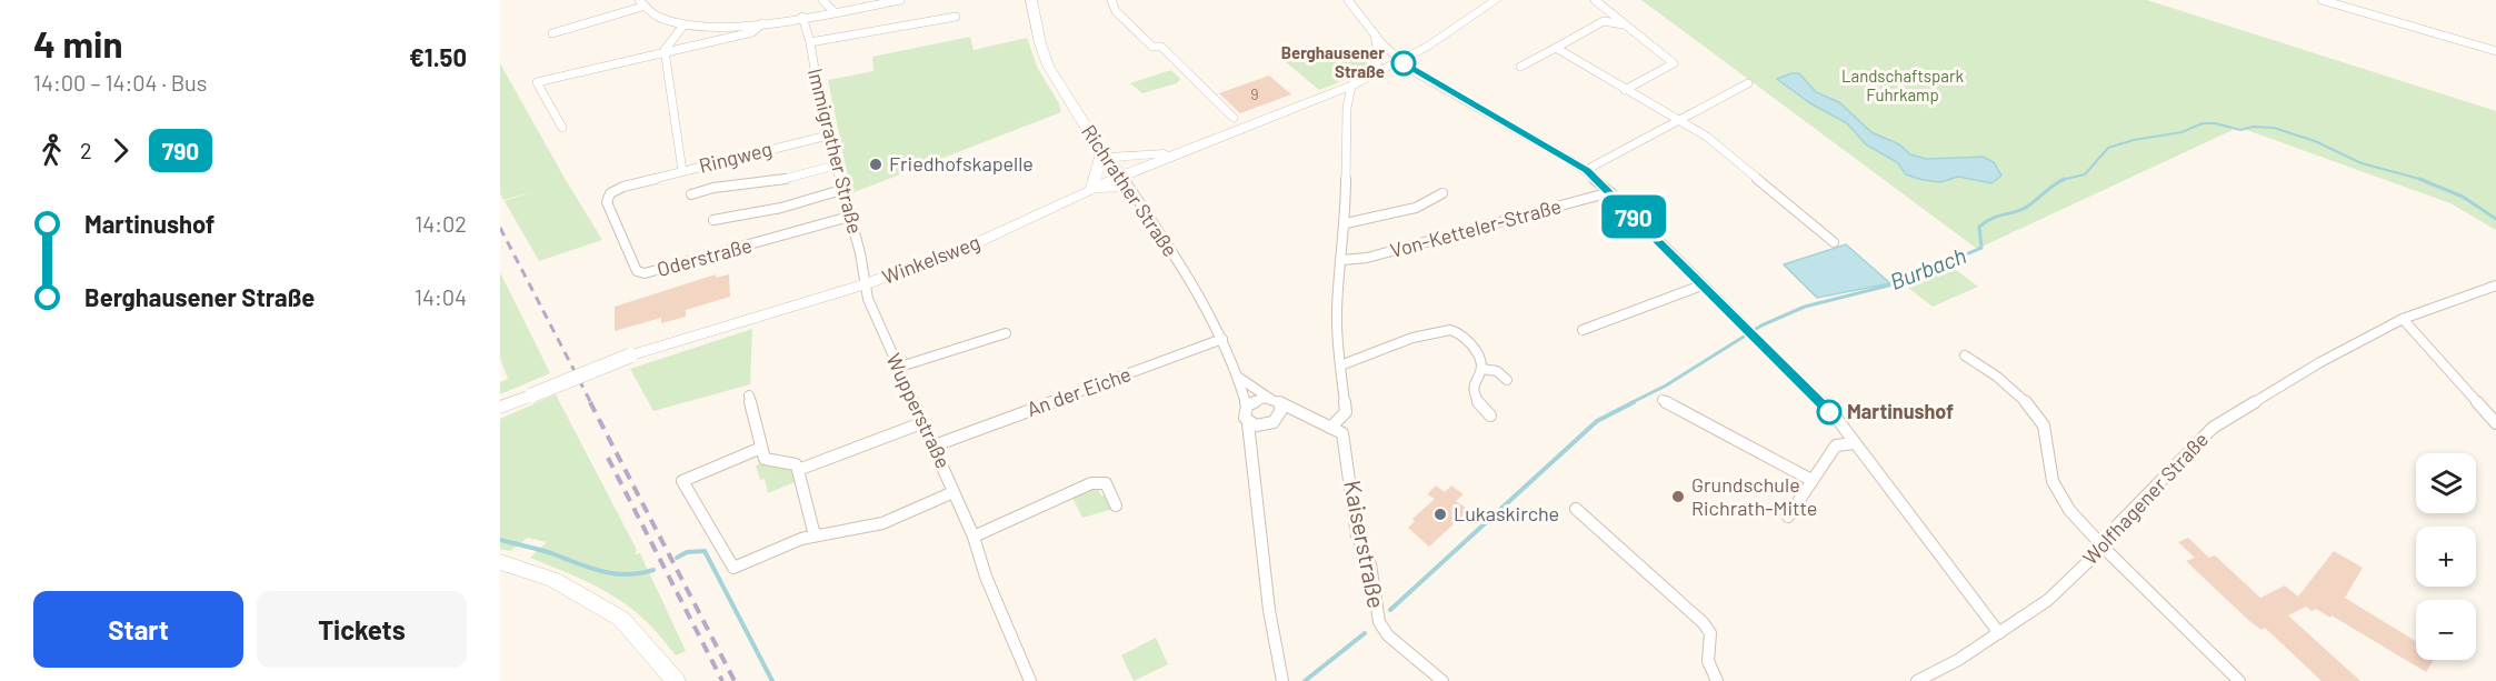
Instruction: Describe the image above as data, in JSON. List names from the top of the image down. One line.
{"streets":{"main road":["Richrather Straße","Winkelsweg"],"street":["Immigrather Straße","Ringweg","Von-Ketteler-Straße","Oderstraße","An der Eiche","Wupperstraße","Wolfhagener Straße","Kaiserstraße"]},"crossings":[["Immigrather Straße","Ringweg"],["Immigrather Straße","Oderstraße"],["Immigrather Straße","Winkelsweg"],["Immigrather Straße","Wupperstraße"],["Ringweg","Oderstraße"],["Richrather Straße","Winkelsweg"],["Richrather Straße","An der Eiche"],["Winkelsweg","Wupperstraße"],["An der Eiche","Wupperstraße"]],"water":["Burbach"],"parks":["Landschaftspark Fuhrkamp"],"places":["Berghausener Straße","Friedhofskapelle","Martinushof","Grundschule Richrath-Mitte","Lukaskirche"],"lines":["bus line 790"],"house_numbers":["9"],"page":{"heading":["4 min","14:00 – 14:04 · Bus","€1.50"],"on_map":"790","legs":["2","790"],"list":[{"name":"Martinushof","value":"14:02"},{"name":"Berghausener Straße","value":"14:04"}],"map_buttons":["+","−"],"buttons":["Start","Tickets"]}}
